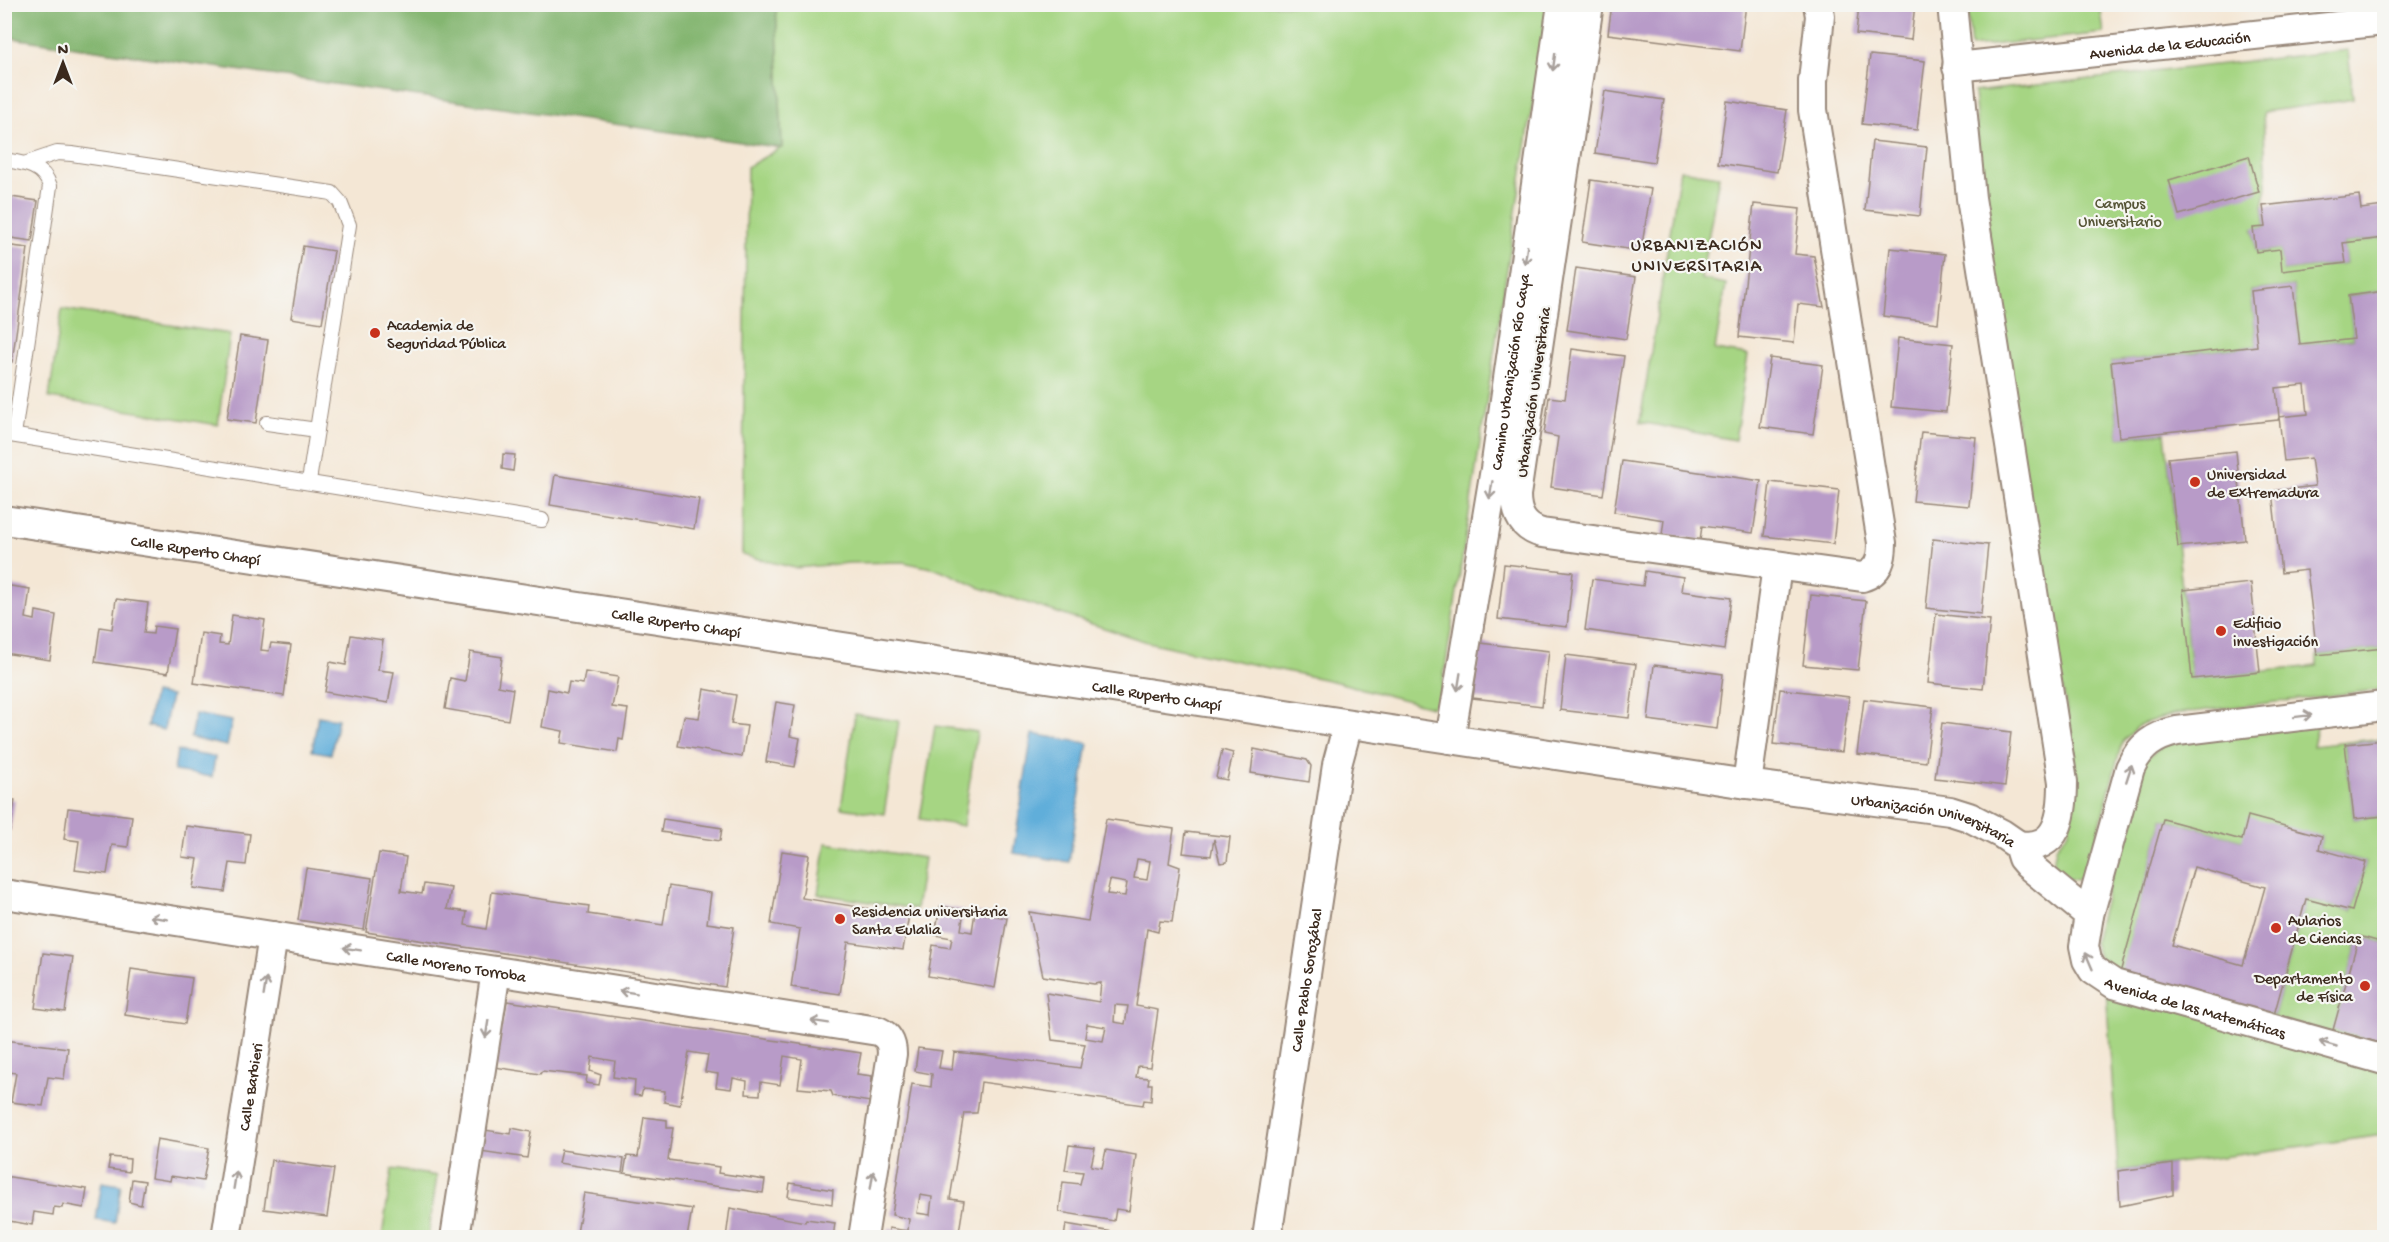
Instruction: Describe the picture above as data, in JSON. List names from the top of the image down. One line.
{"streets":{"street":["Avenida de la Educación","Camino Urbanización Río Caya","Urbanización Universitaria","Calle Ruperto Chapí","Calle Moreno Torroba","Calle Pablo Sorozábal","Avenida de las Matemáticas","Calle Barbieri"]},"crossings":[["Camino Urbanización Río Caya","Urbanización Universitaria"],["Urbanización Universitaria","Calle Ruperto Chapí"],["Urbanización Universitaria","Calle Pablo Sorozábal"],["Urbanización Universitaria","Avenida de las Matemáticas"],["Calle Ruperto Chapí","Calle Pablo Sorozábal"],["Calle Moreno Torroba","Calle Barbieri"]],"one_way":["Camino Urbanización Río Caya","Calle Moreno Torroba"],"districts":["URBANIZACIÓN UNIVERSITARIA"],"parks":["Campus Universitario"],"places":["Academia de Seguridad Pública","Universidad de Extremadura","Edificio investigación","Residencia universitaria Santa Eulalia","Aularios de Ciencias","Departamento de Física"],"north":"top"}
